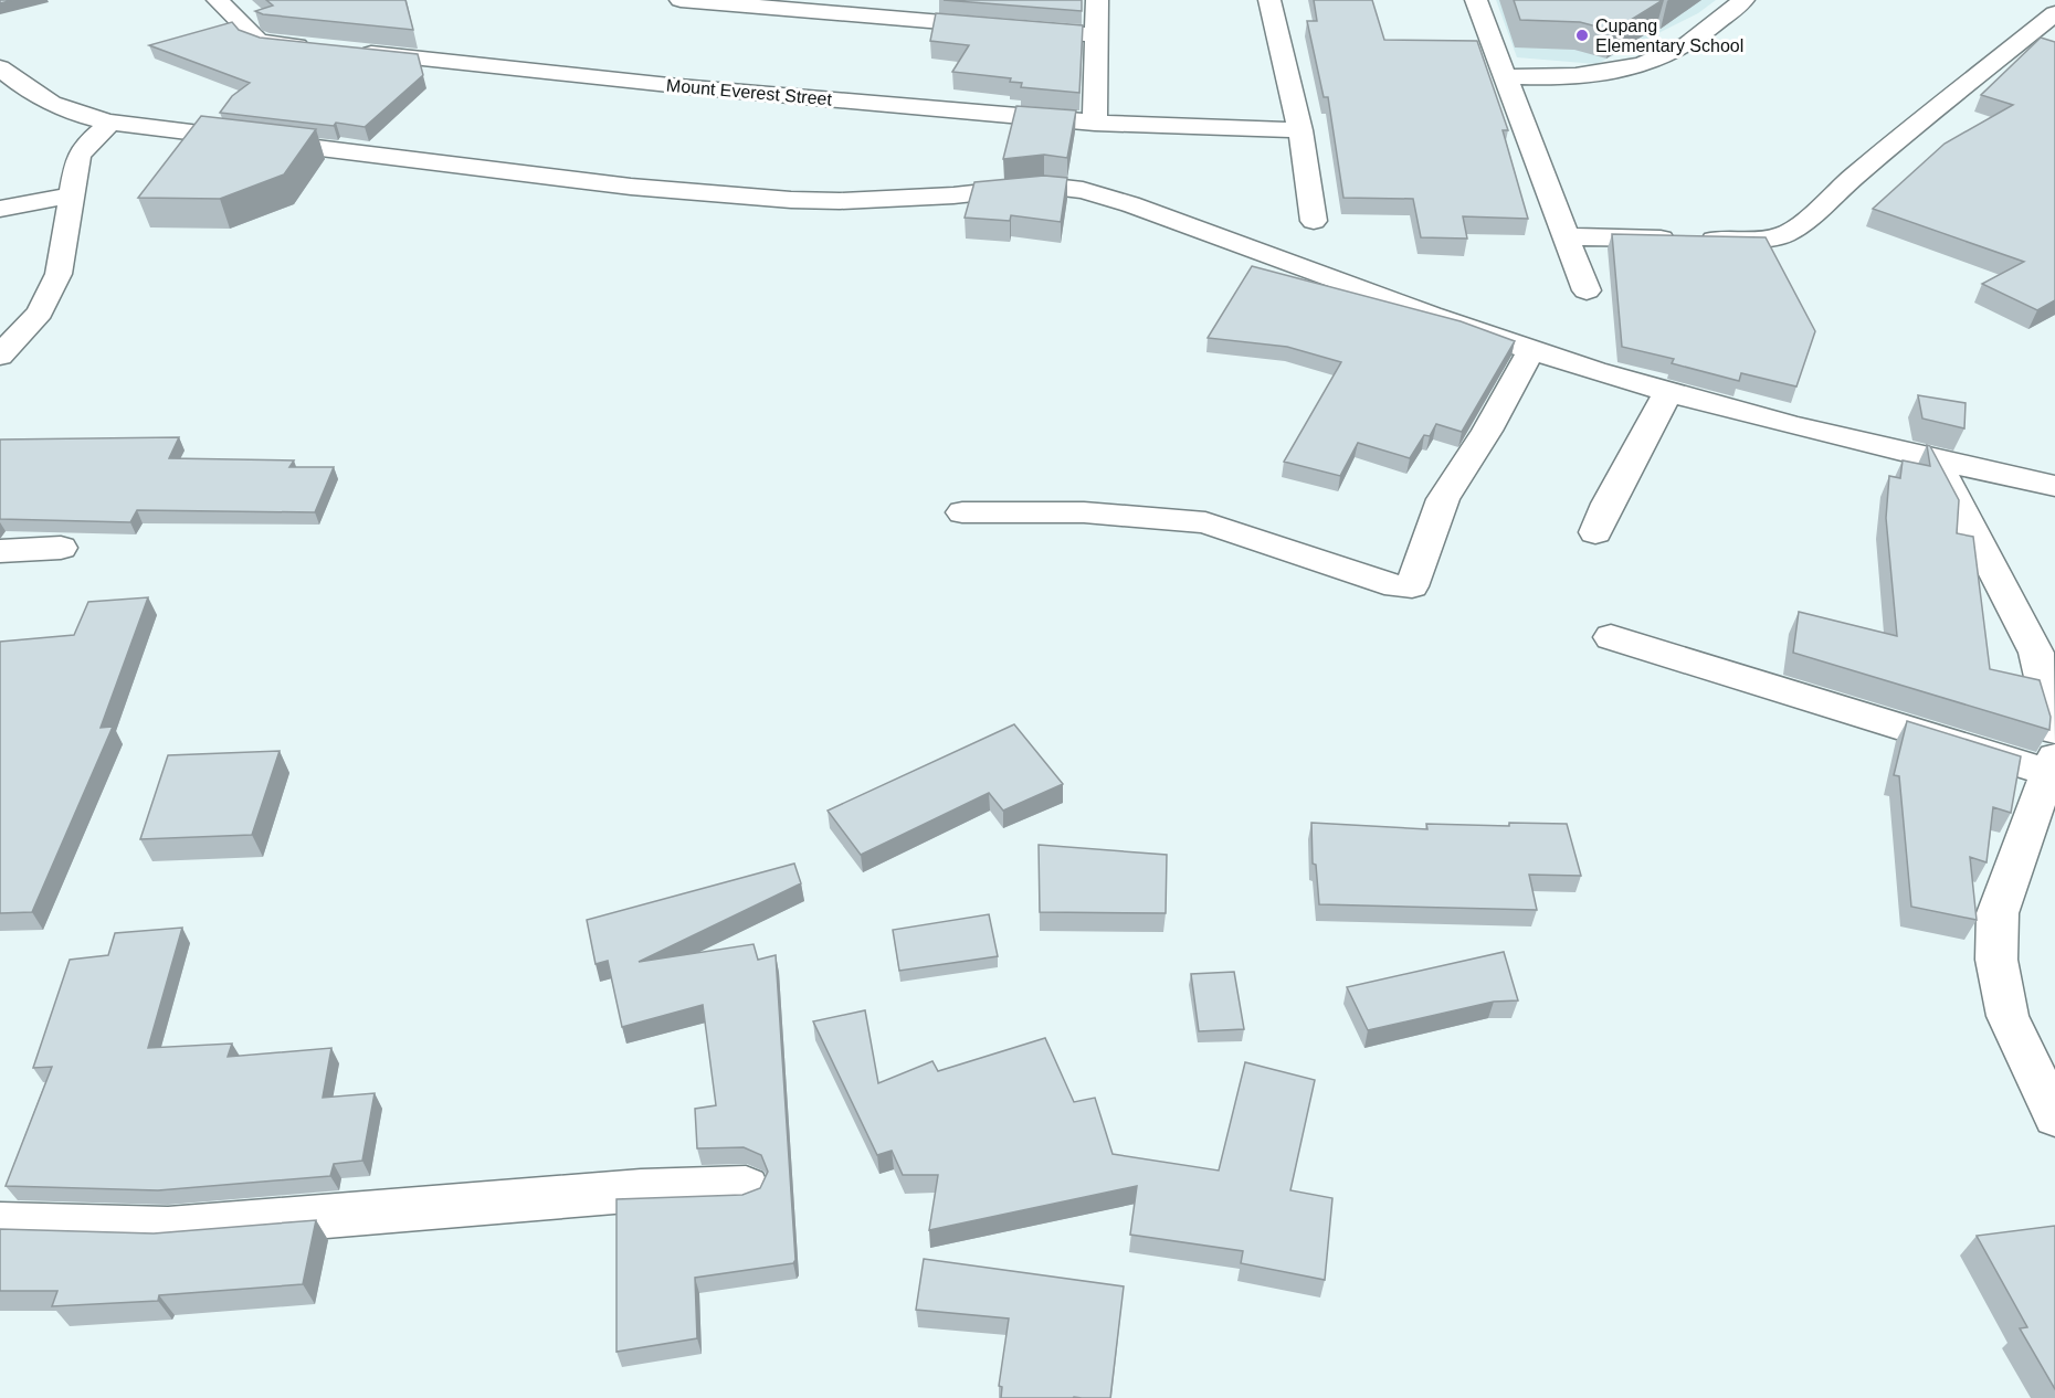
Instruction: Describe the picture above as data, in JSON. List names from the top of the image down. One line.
{"streets":{"street":["Mount Everest Street"]},"places":["Cupang Elementary School"]}
